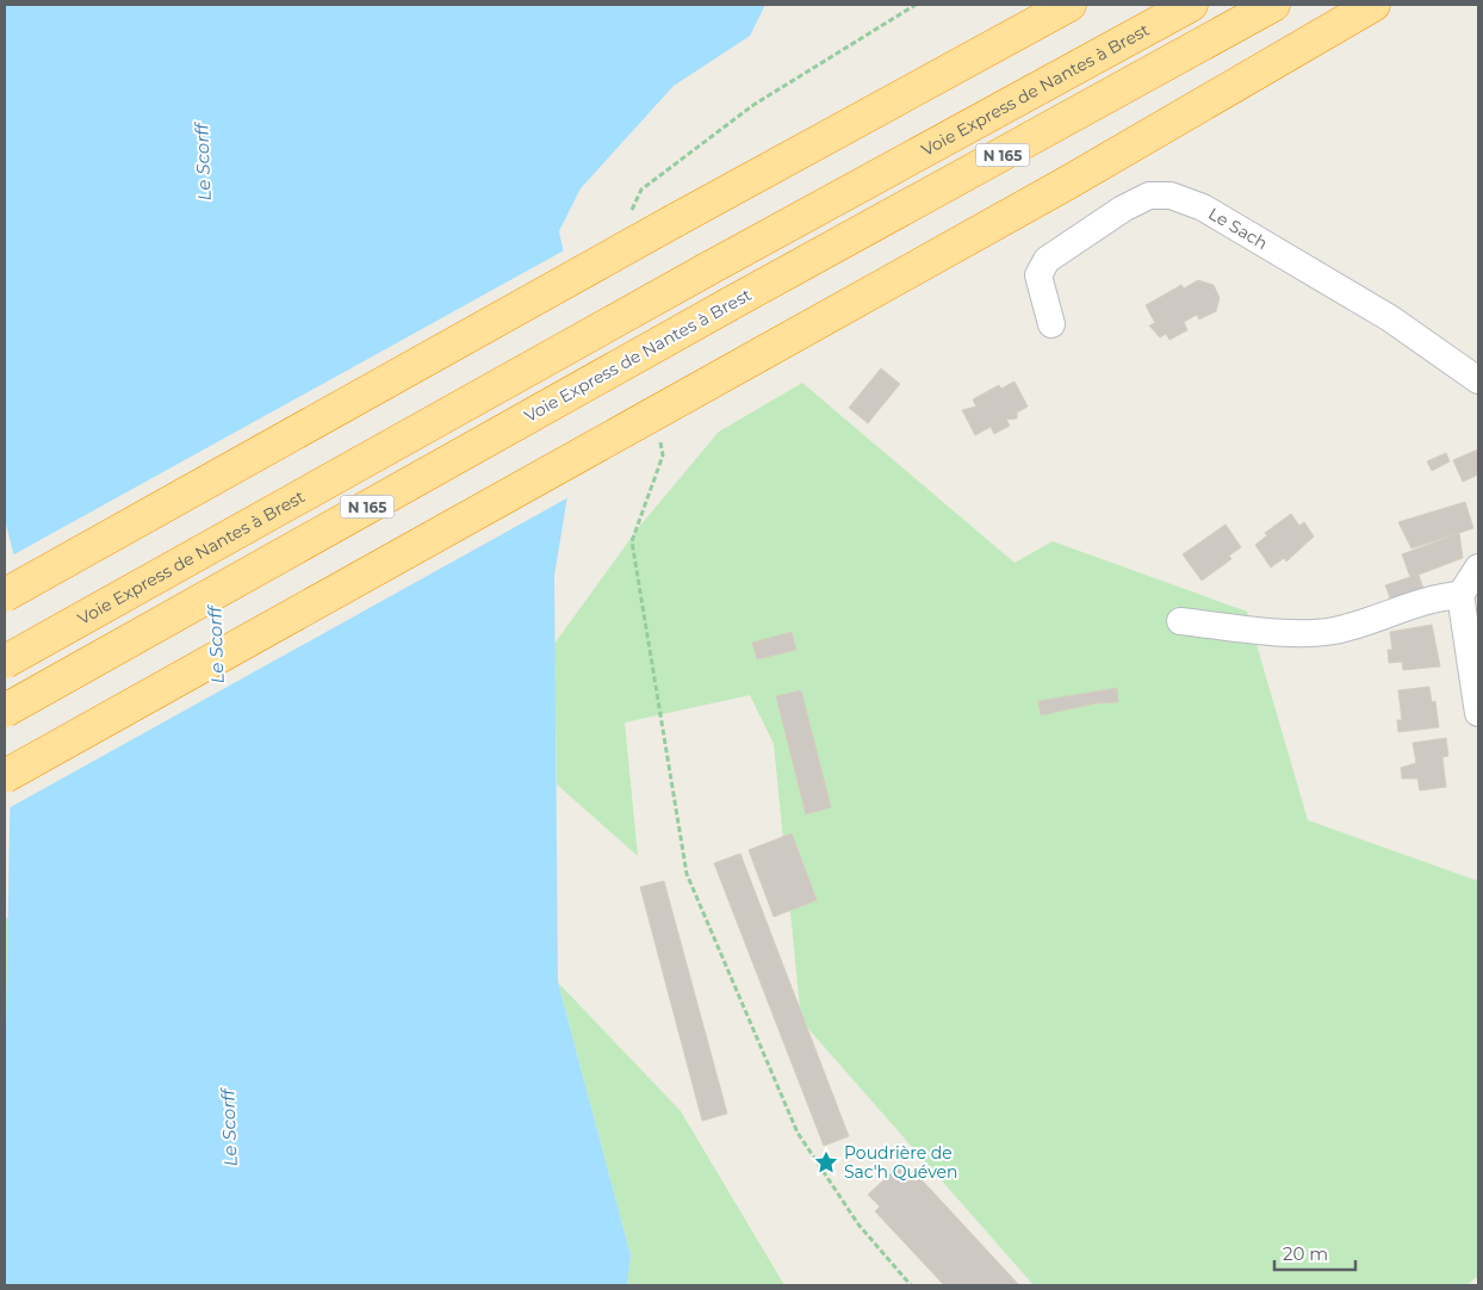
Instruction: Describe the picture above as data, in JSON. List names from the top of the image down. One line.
{"streets":{"highway":["Voie Express de Nantes à Brest","N 165"],"street":["Le Sach"]},"water":["Le Scorff"],"places":{"place":["Poudrière de Sac'h Quéven"]},"scale_bar":"20 m"}
